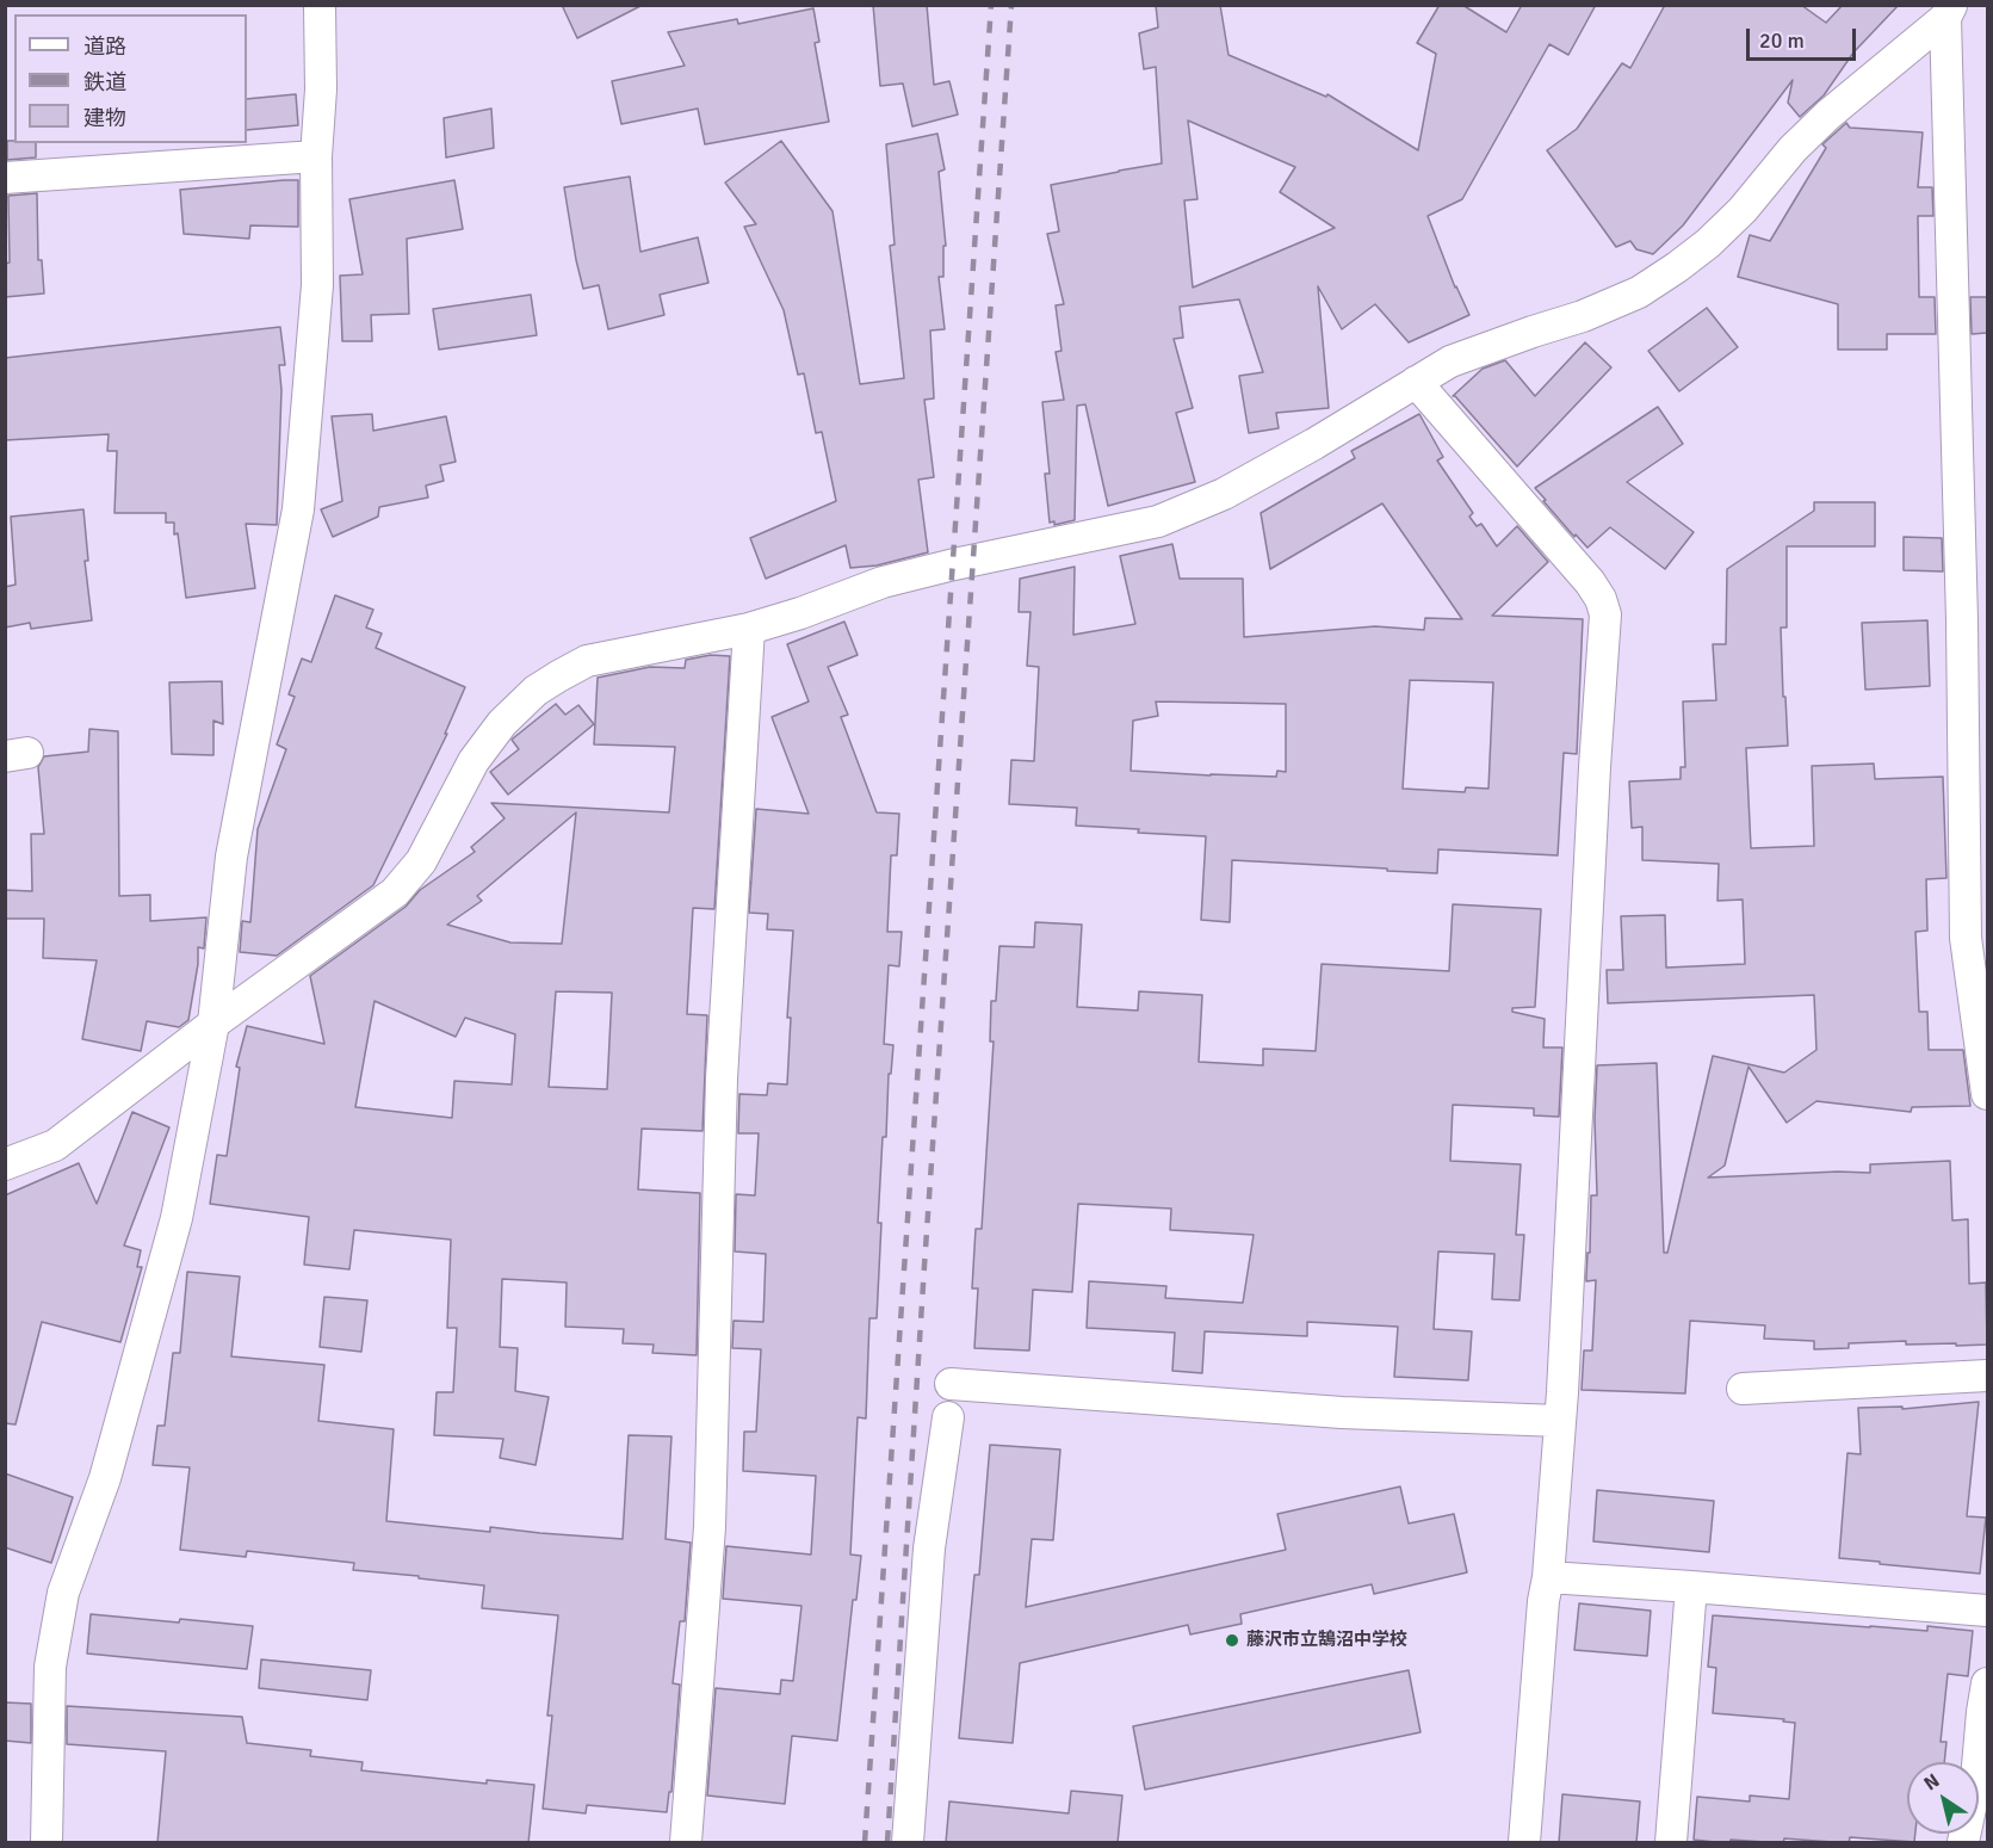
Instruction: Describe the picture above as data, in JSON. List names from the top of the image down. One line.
{"places":["藤沢市立鵠沼中学校"],"legend":["道路","鉄道","建物"],"scale_bar":"20 m","north":"top left"}
